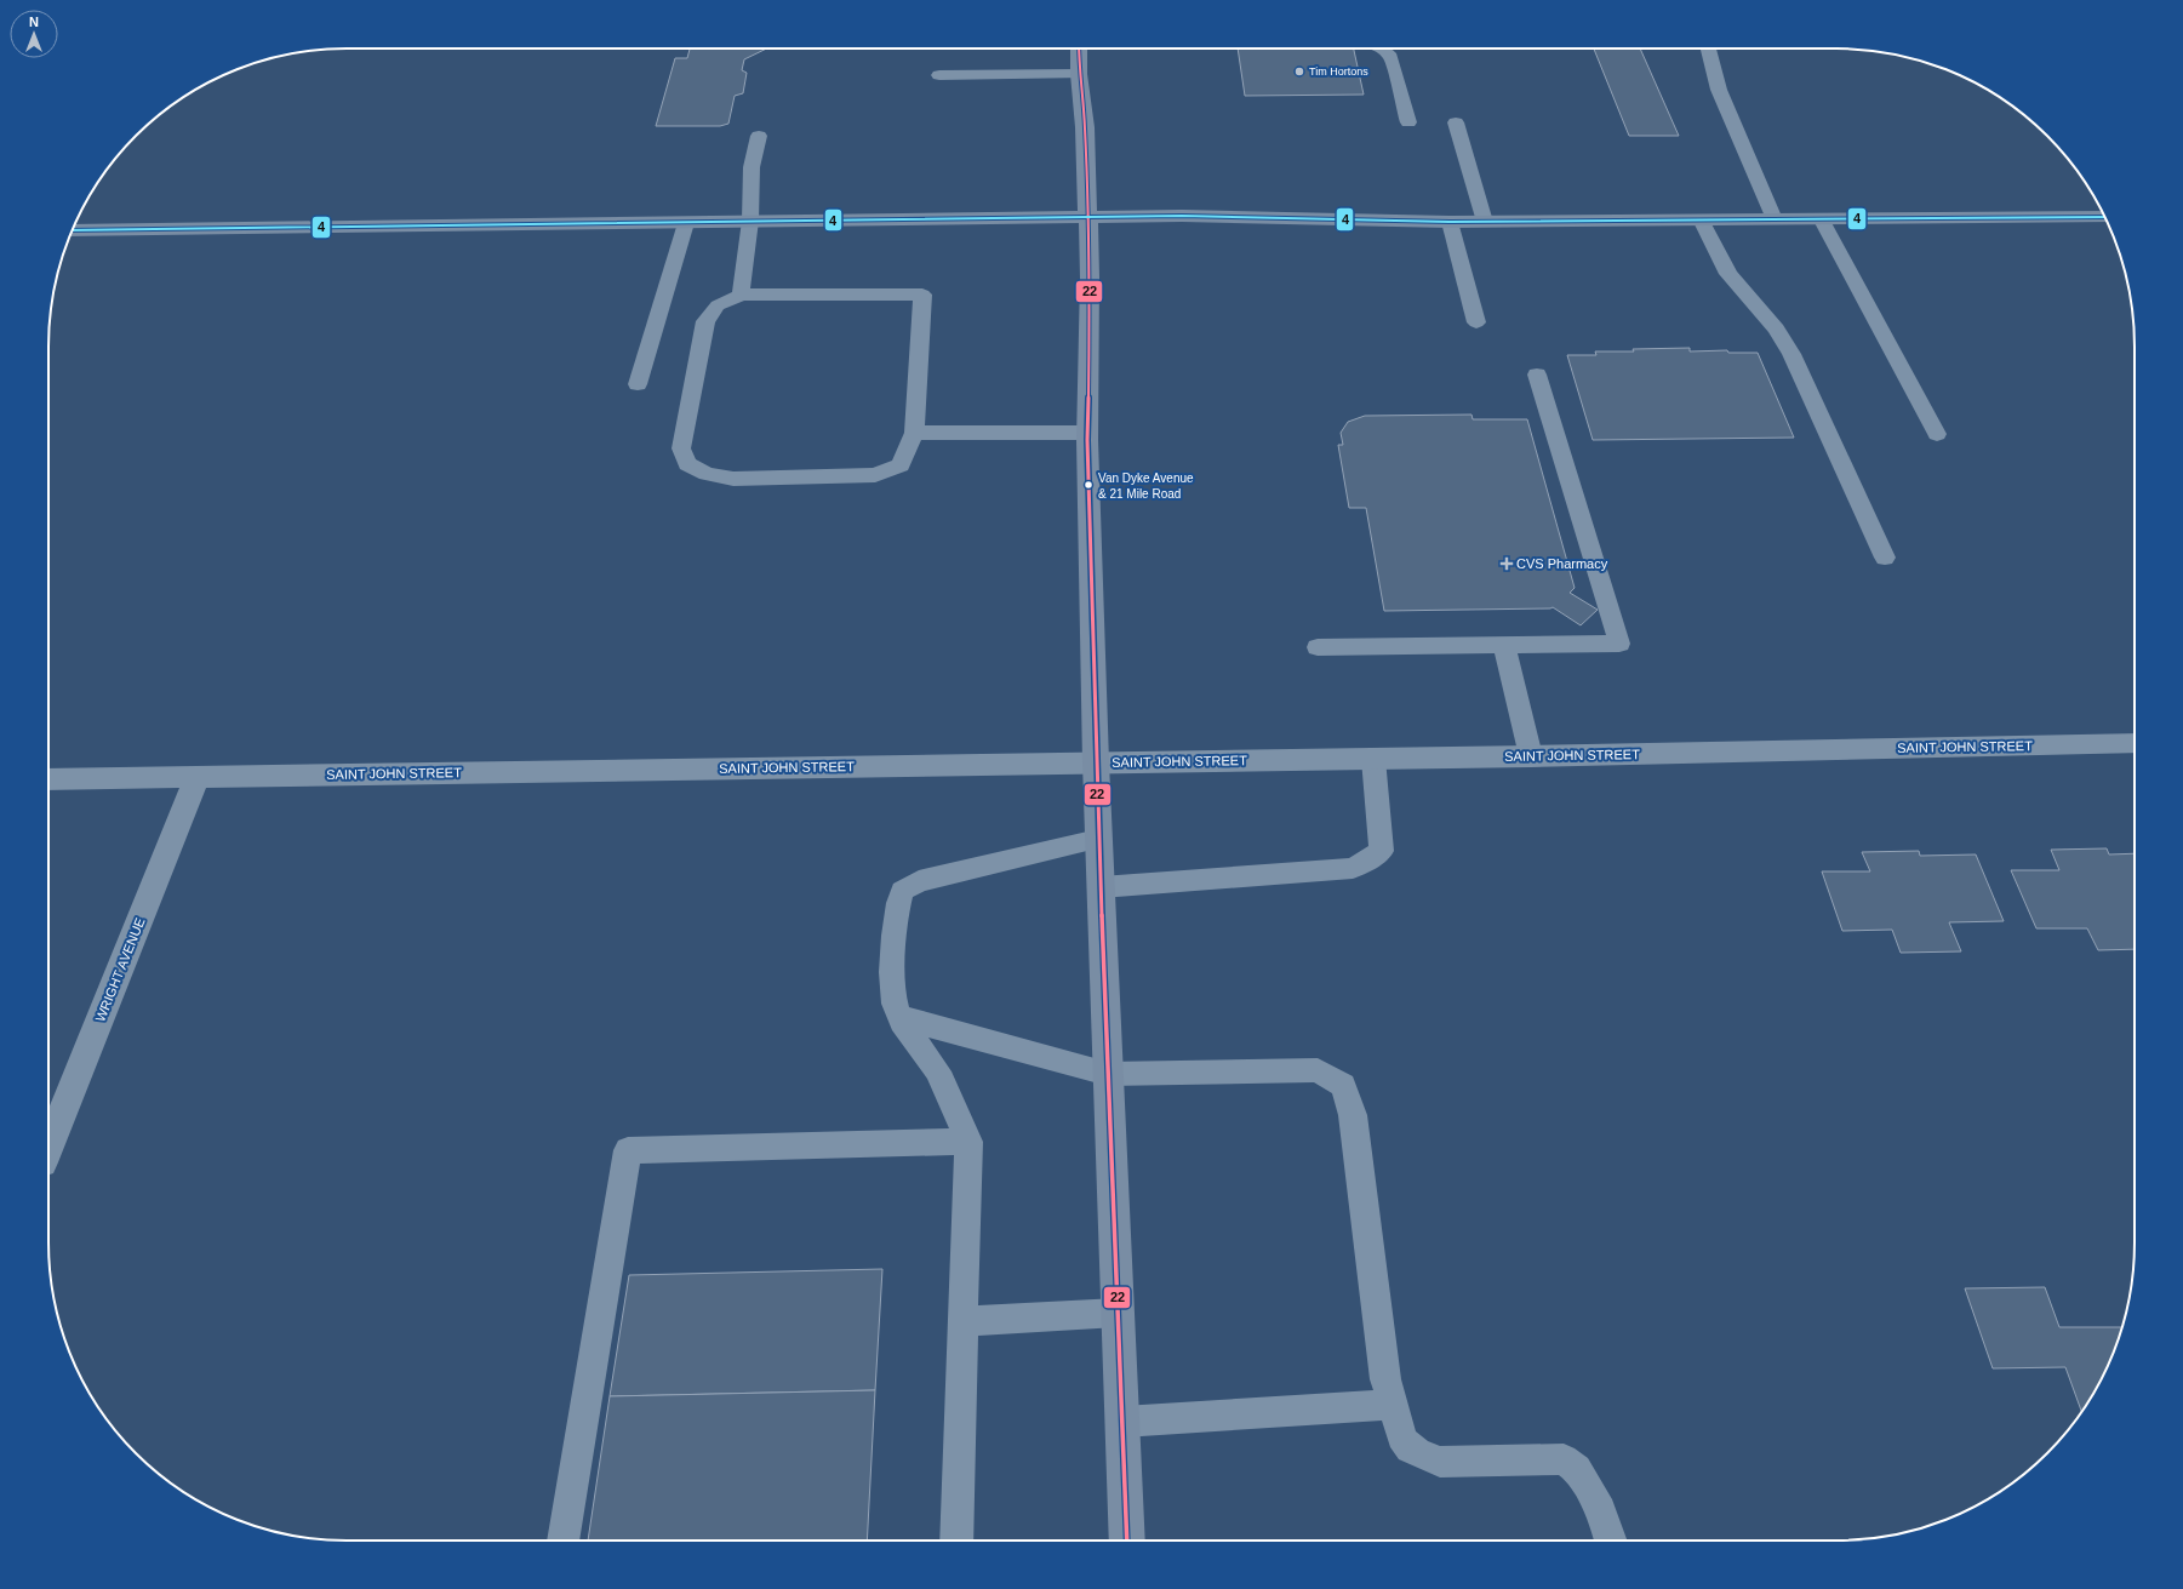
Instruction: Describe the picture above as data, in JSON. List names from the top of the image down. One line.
{"streets":{"street":["SAINT JOHN STREET","WRIGHT AVENUE"]},"crossings":[["SAINT JOHN STREET","WRIGHT AVENUE"]],"places":{"other":["Tim Hortons","Van Dyke Avenue & 21 Mile Road"],"health":["CVS Pharmacy"]},"lines":["transit line 22","transit line 4"],"north":"top"}
